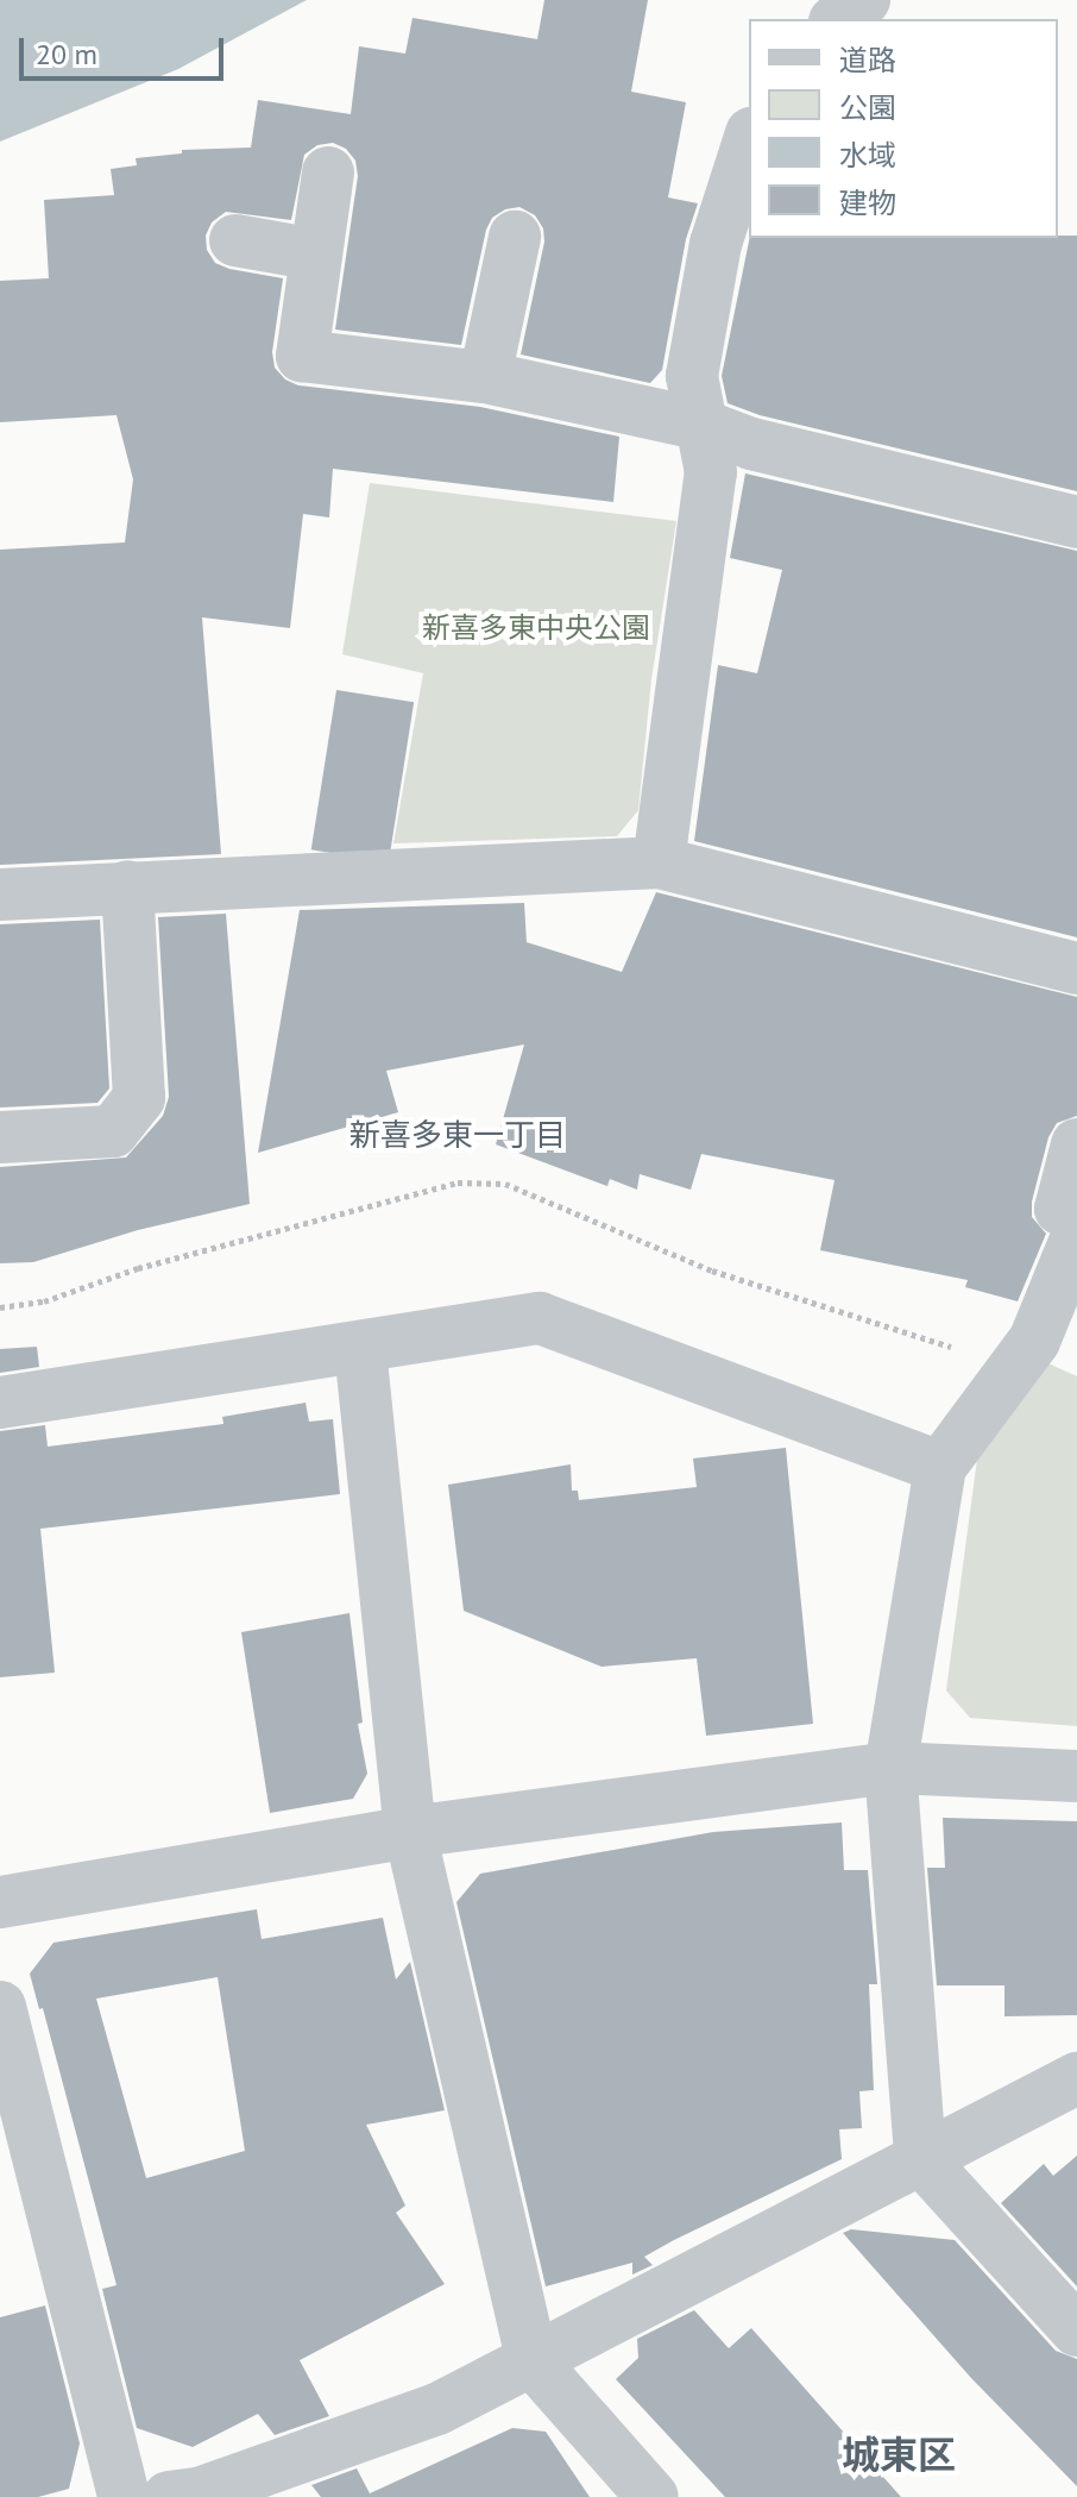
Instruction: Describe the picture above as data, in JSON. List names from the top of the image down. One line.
{"districts":["新喜多東一丁目","城東区"],"parks":["新喜多東中央公園"],"legend":["道路","公園","水域","建物"],"scale_bar":"20 m"}
